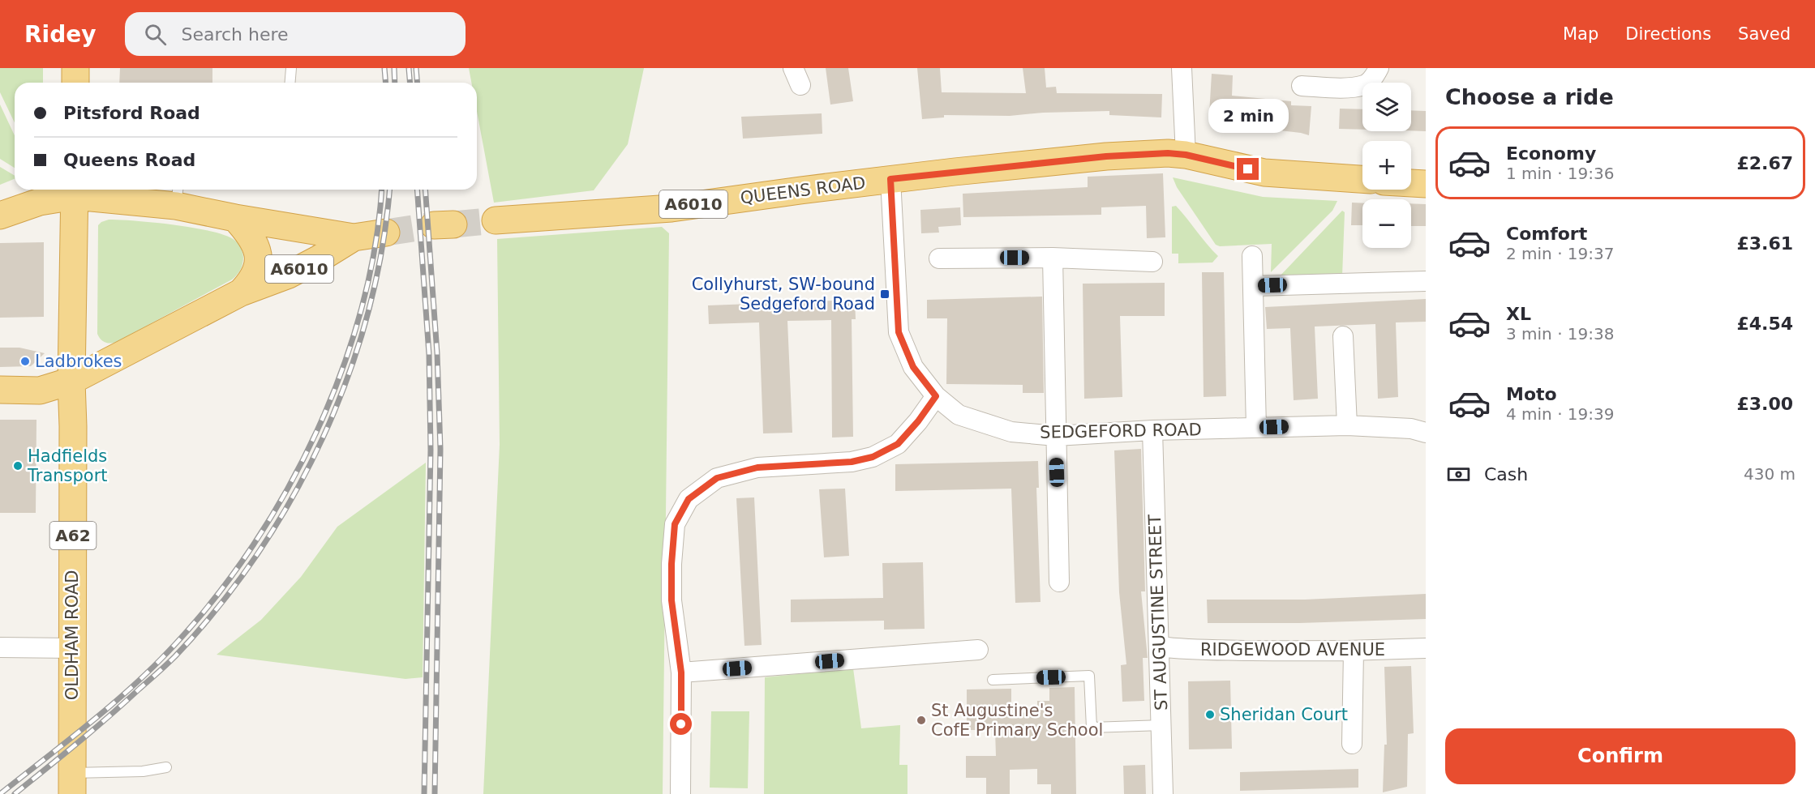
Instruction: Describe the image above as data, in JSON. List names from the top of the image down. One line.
{"streets":{"highway":["QUEENS ROAD","A6010","A62","OLDHAM ROAD"],"street":["SEDGEFORD ROAD","ST AUGUSTINE STREET","RIDGEWOOD AVENUE"]},"crossings":[["QUEENS ROAD","SEDGEFORD ROAD"],["A6010","OLDHAM ROAD"],["SEDGEFORD ROAD","ST AUGUSTINE STREET"],["ST AUGUSTINE STREET","RIDGEWOOD AVENUE"]],"places":{"transit":["Collyhurst, SW-bound Sedgeford Road"],"other":["Ladbrokes","Hadfields Transport","Sheridan Court","St Augustine's CofE Primary School"]},"page":{"header":"Ridey","search":"Search here","nav":["Map","Directions","Saved"],"heading":"Choose a ride","map_buttons":["+","−"],"banner":["Pitsford Road","Queens Road"],"bubble":"2 min","list":[{"name":"Economy","note":"1 min · 19:36","value":"£2.67"},{"name":"Comfort","note":"2 min · 19:37","value":"£3.61"},{"name":"XL","note":"3 min · 19:38","value":"£4.54"},{"name":"Moto","note":"4 min · 19:39","value":"£3.00"}],"pay":["Cash","430 m"],"buttons":"Confirm"}}
